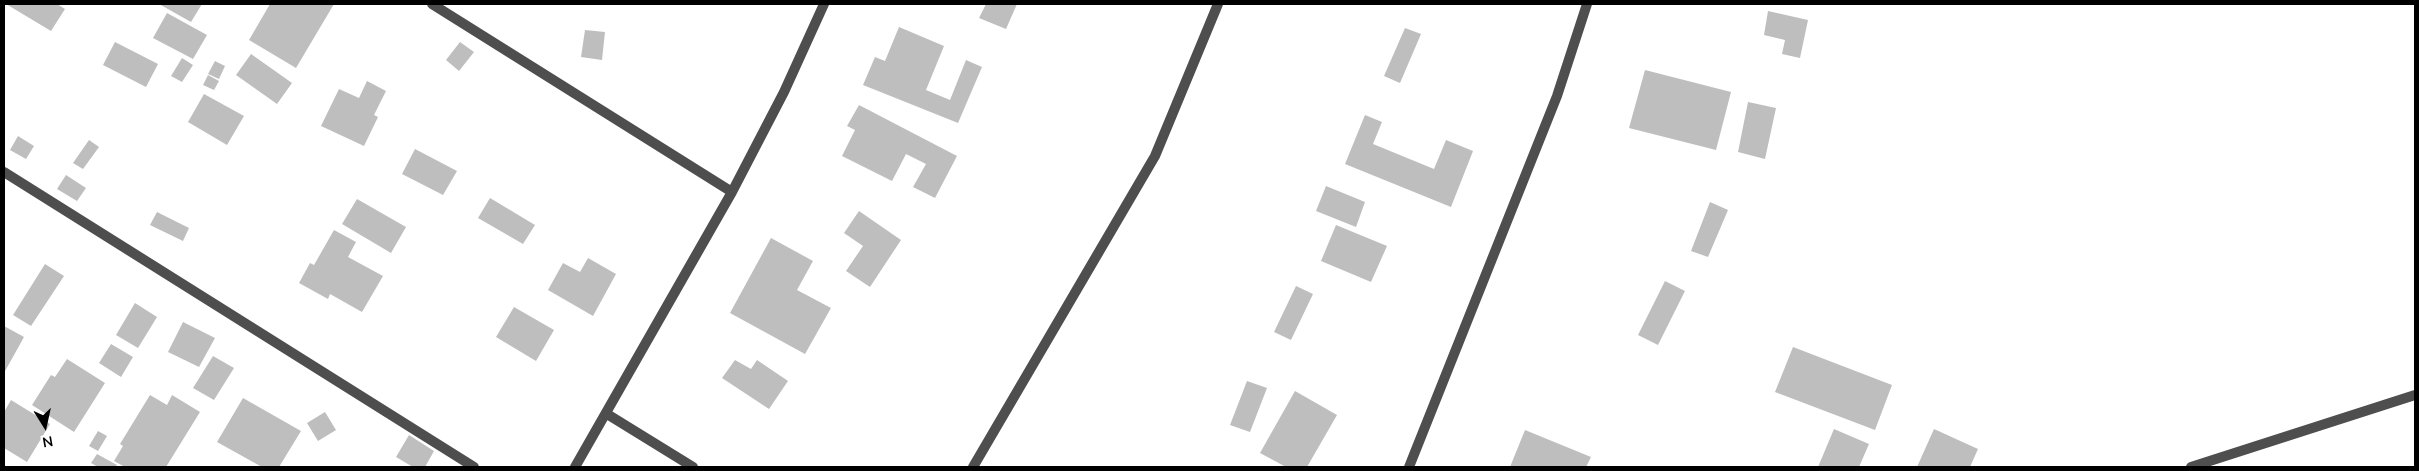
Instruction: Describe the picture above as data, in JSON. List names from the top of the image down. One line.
{"north":"bottom"}
